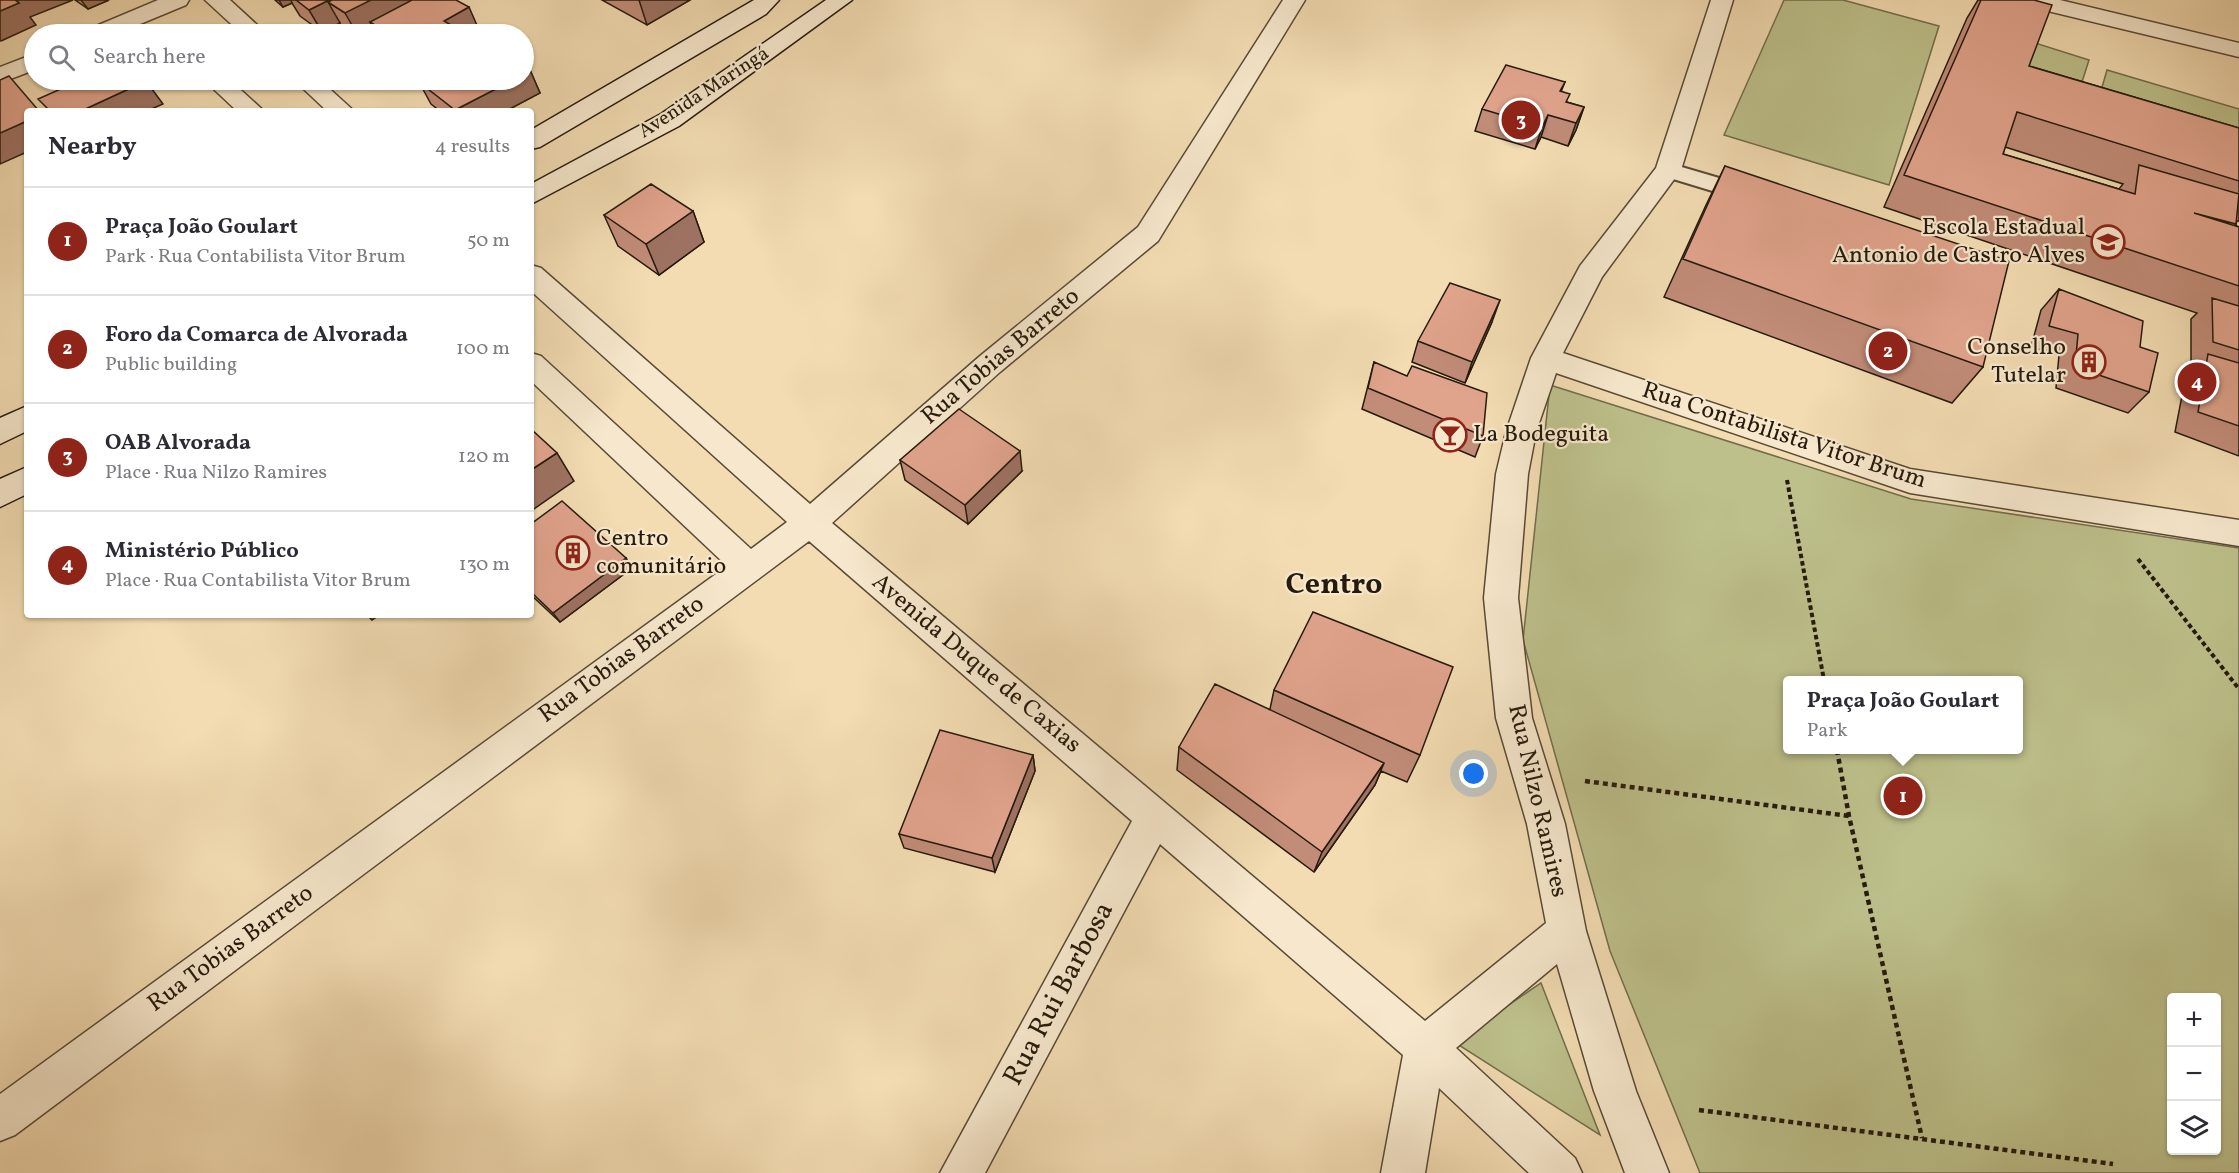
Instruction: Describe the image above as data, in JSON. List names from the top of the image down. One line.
{"streets":{"street":["Avenida Maringá","Rua Tobias Barreto","Rua Contabilista Vitor Brum","Avenida Duque de Caxias","Rua Nilzo Ramires","Rua Rui Barbosa"]},"crossings":[["Rua Tobias Barreto","Avenida Duque de Caxias"],["Rua Contabilista Vitor Brum","Rua Nilzo Ramires"],["Avenida Duque de Caxias","Rua Rui Barbosa"]],"districts":["Centro"],"places":{"school or university":["Escola Estadual Antonio de Castro Alves"],"building":["Conselho Tutelar","Centro comunitário"],"bar":["La Bodeguita"]},"page":{"search":"Search here","pins":["3","2","4","1"],"heading":["Nearby","4 results"],"list":[{"mark":"1","name":"Praça João Goulart","note":"Park · Rua Contabilista Vitor Brum","value":"50 m"},{"mark":"2","name":"Foro da Comarca de Alvorada","note":"Public building","value":"100 m"},{"mark":"3","name":"OAB Alvorada","note":"Place · Rua Nilzo Ramires","value":"120 m"},{"mark":"4","name":"Ministério Público","note":"Place · Rua Contabilista Vitor Brum","value":"130 m"}],"popup":["Praça João Goulart","Park"],"map_buttons":["+","−"]}}
